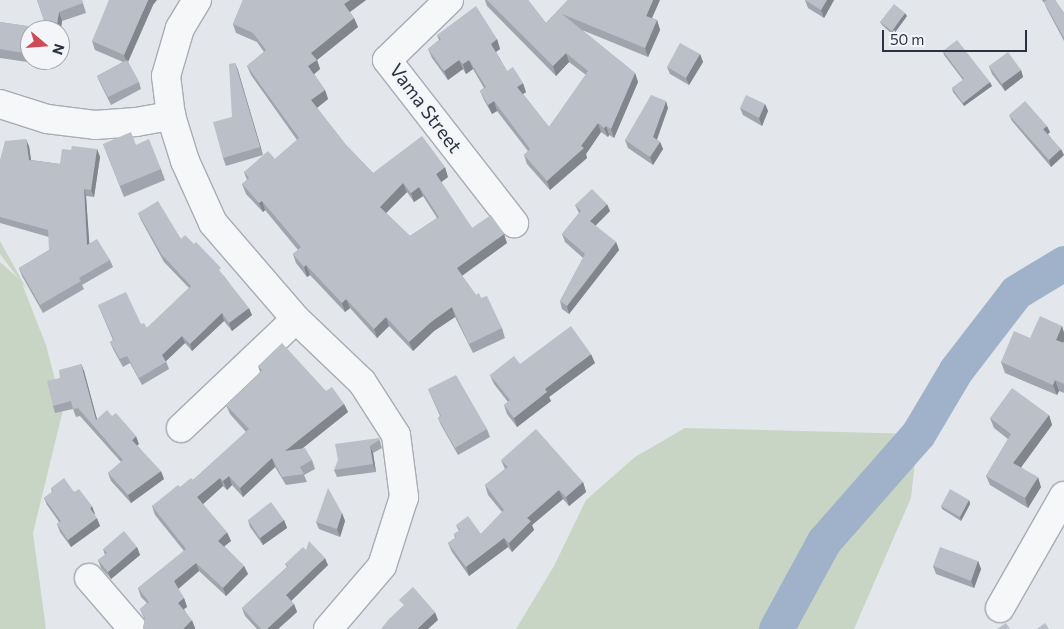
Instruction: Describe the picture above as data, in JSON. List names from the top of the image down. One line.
{"streets":{"street":["Vama Street"]},"scale_bar":"50 m","north":"right"}
